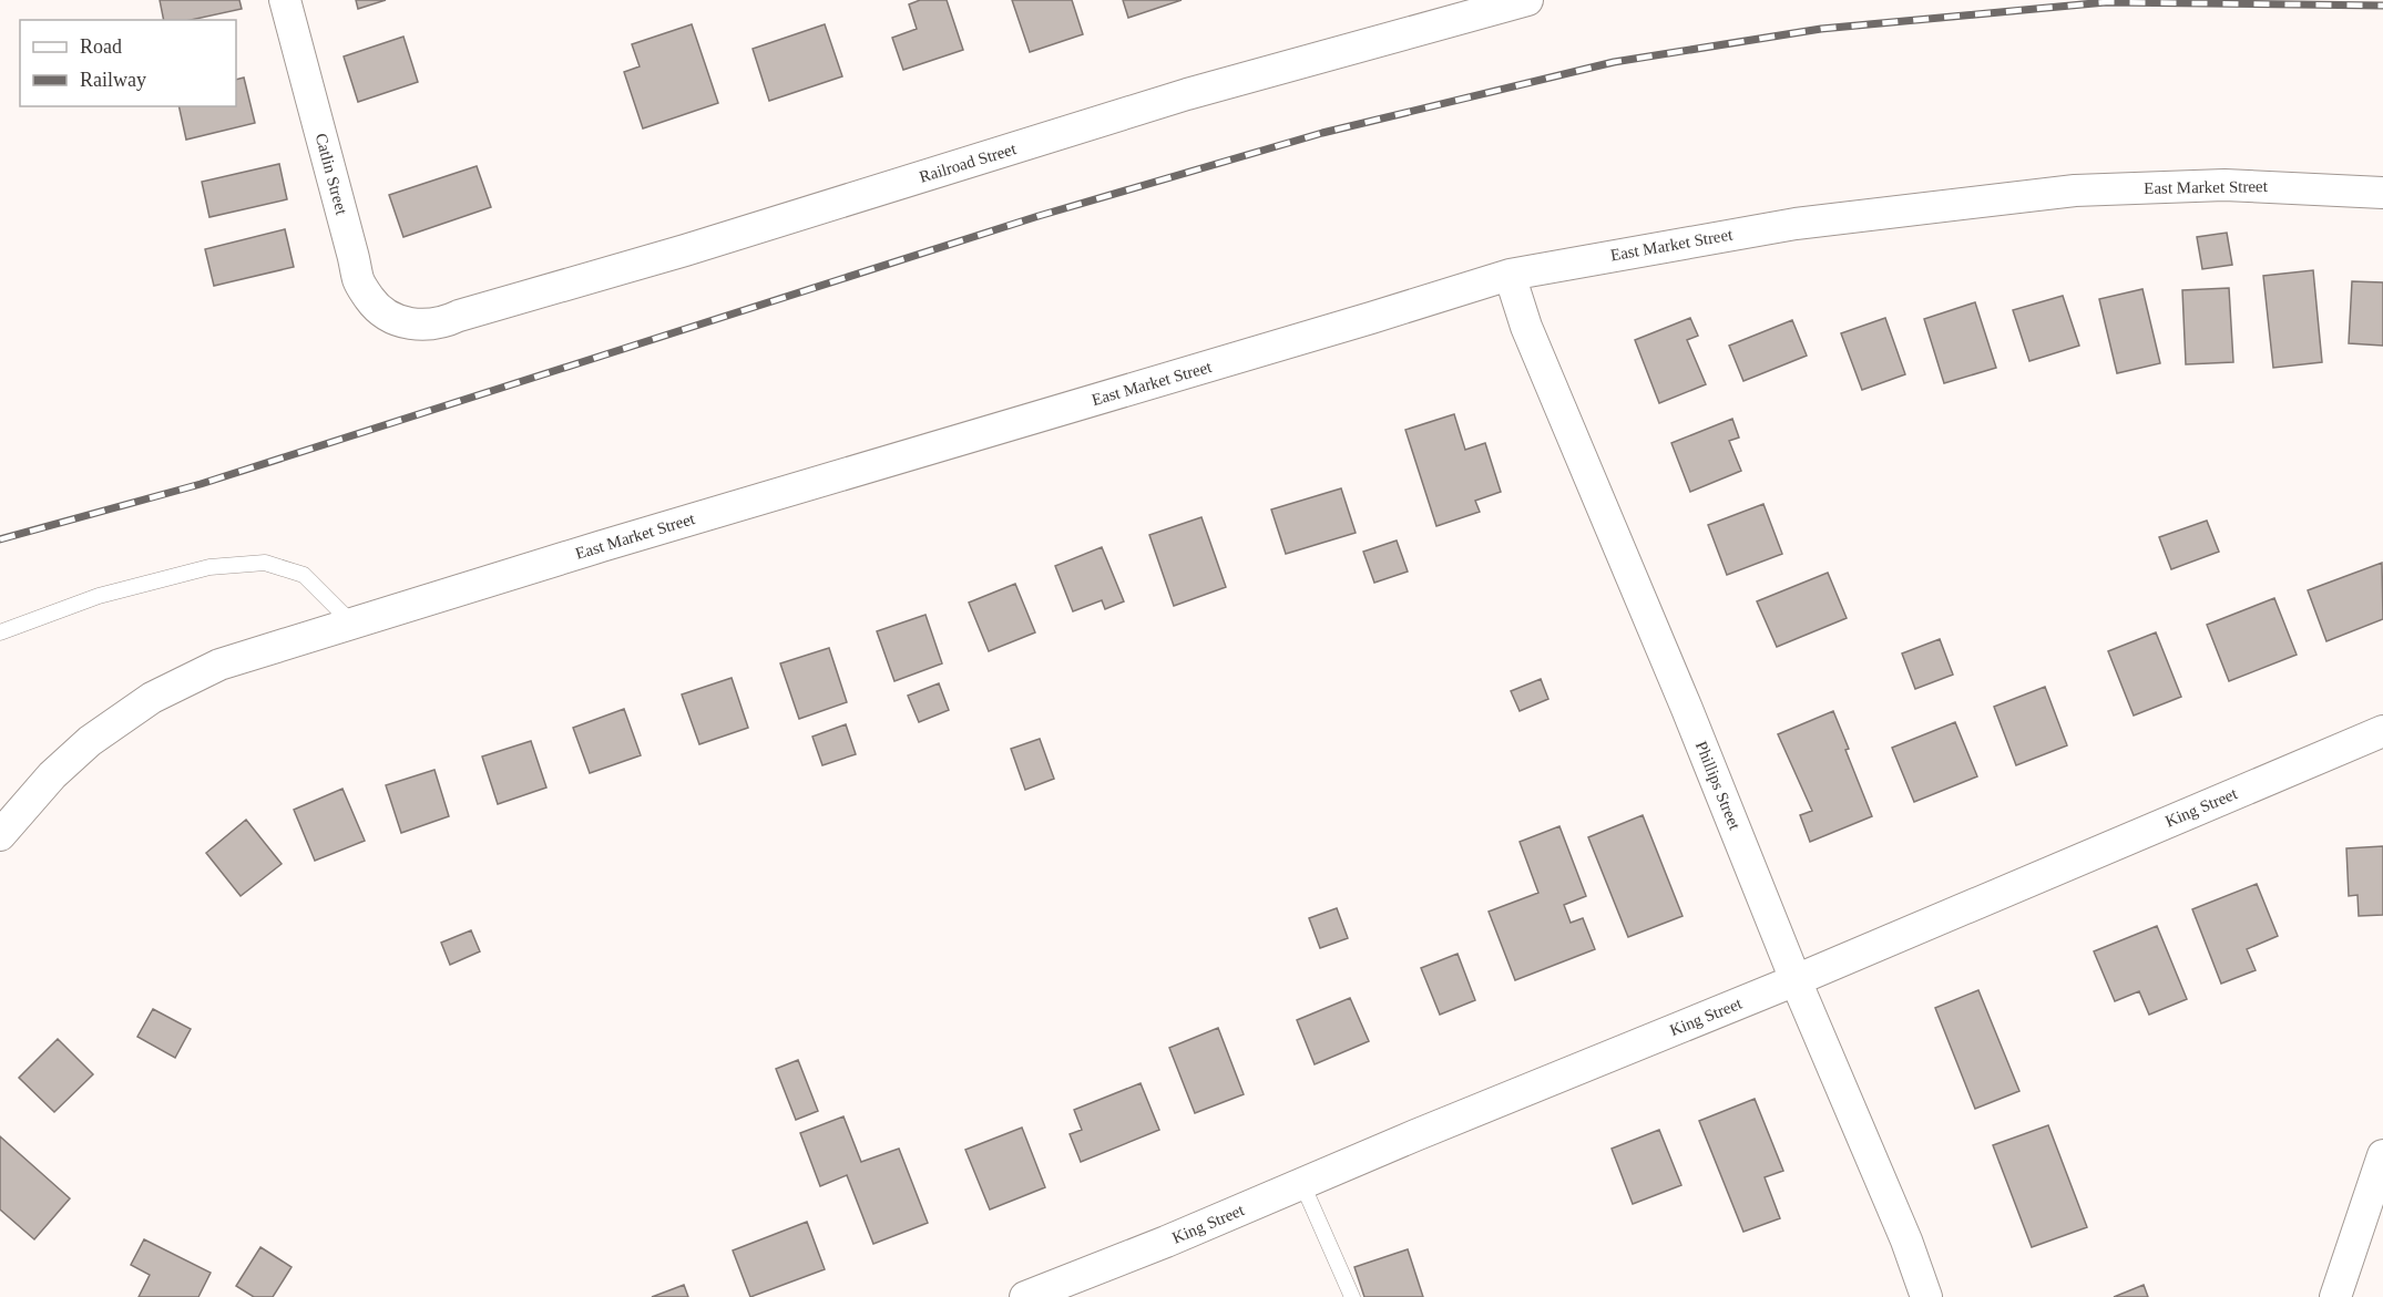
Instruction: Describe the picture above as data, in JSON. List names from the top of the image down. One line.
{"streets":{"street":["Railroad Street","Catlin Street","East Market Street","Phillips Street","King Street"]},"crossings":[["Railroad Street","Catlin Street"],["East Market Street","Phillips Street"],["Phillips Street","King Street"]],"legend":["Road","Railway"]}
